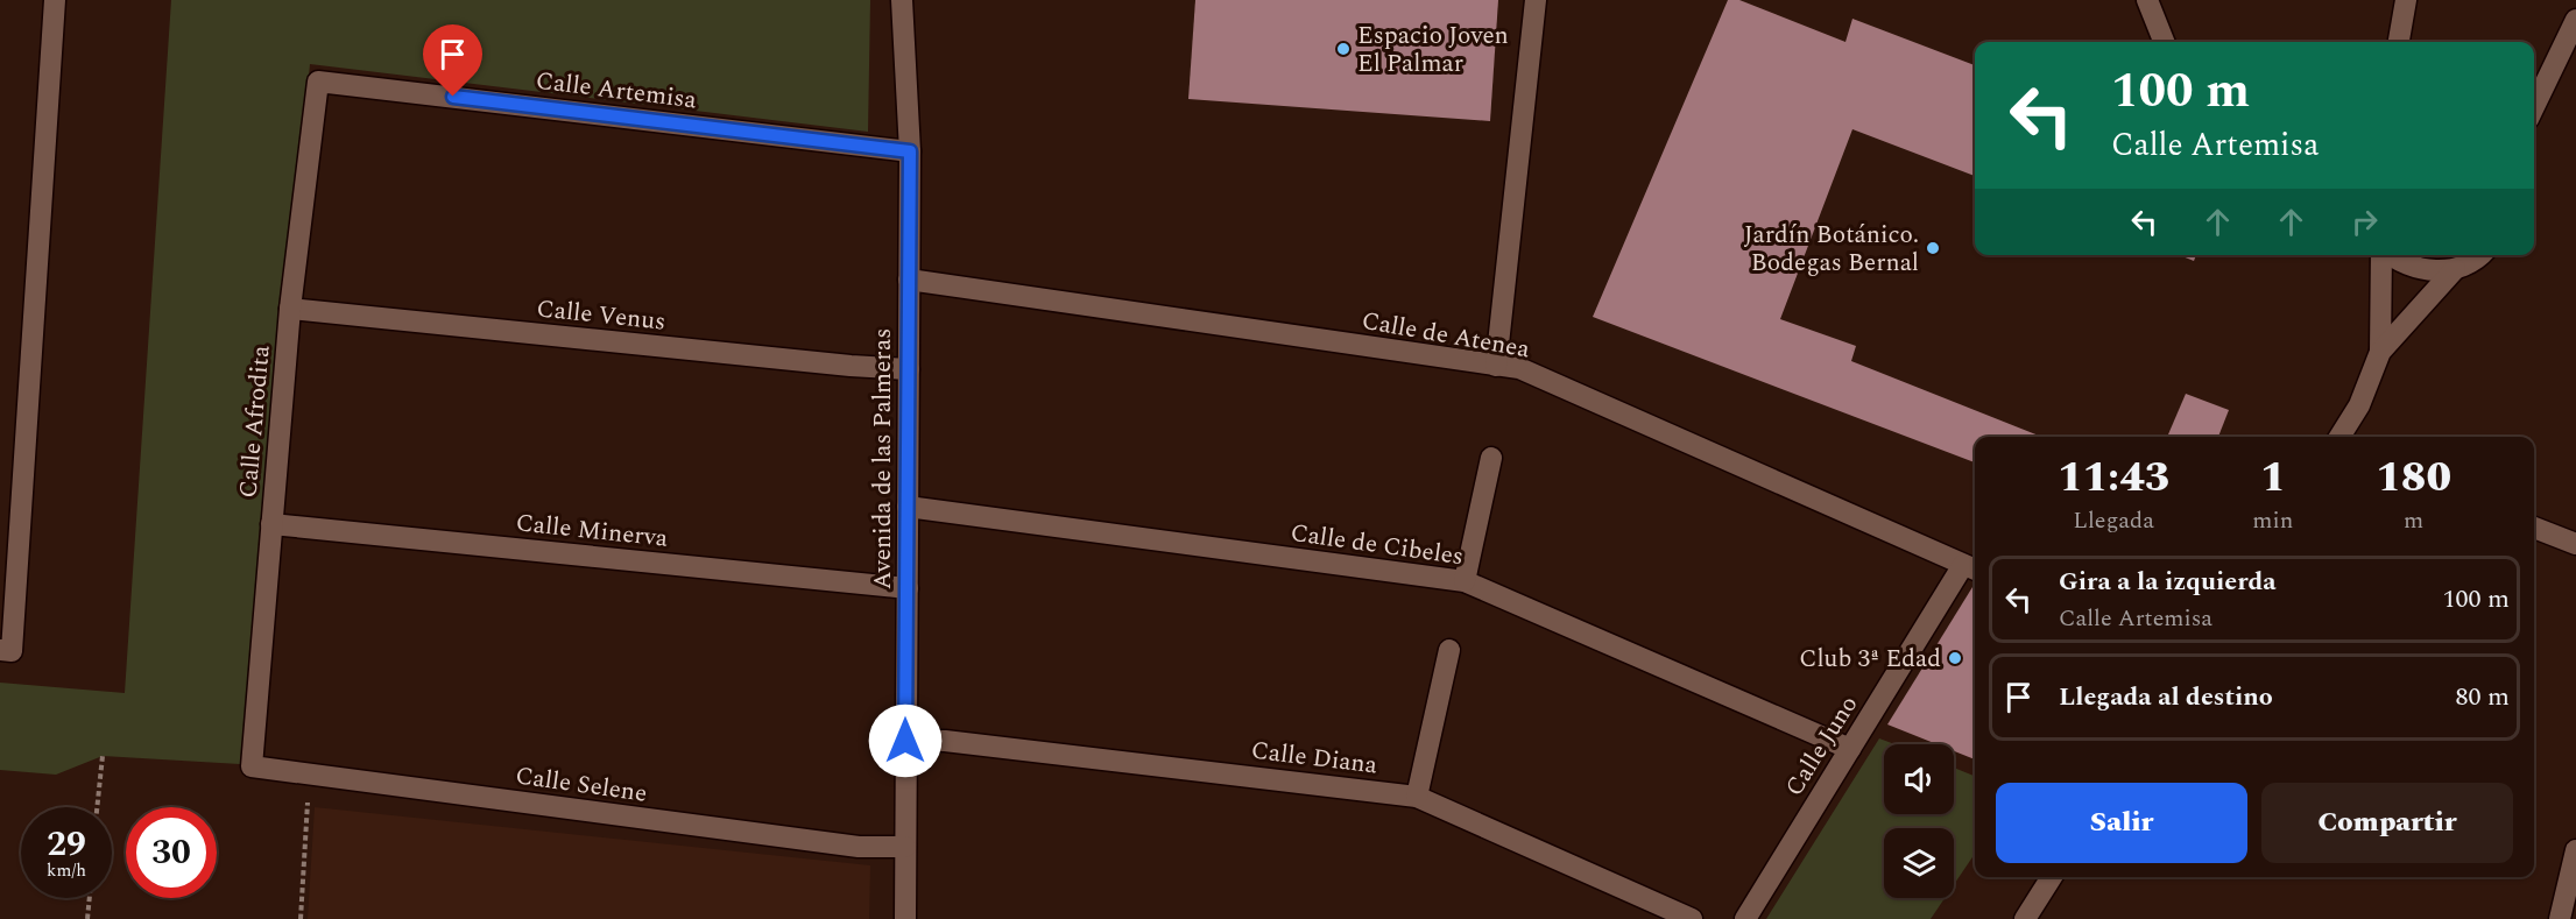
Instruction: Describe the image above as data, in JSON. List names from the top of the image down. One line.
{"streets":{"street":["Calle Artemisa","Calle Venus","Calle de Atenea","Calle Afrodita","Avenida de las Palmeras","Calle Minerva","Calle de Cibeles","Calle Juno","Calle Diana","Calle Selene"]},"crossings":[["Calle Artemisa","Calle Afrodita"],["Calle Artemisa","Avenida de las Palmeras"],["Calle Venus","Calle Afrodita"],["Calle Venus","Avenida de las Palmeras"],["Calle de Atenea","Avenida de las Palmeras"],["Calle de Atenea","Calle Juno"],["Calle Afrodita","Calle Minerva"],["Calle Afrodita","Calle Selene"],["Avenida de las Palmeras","Calle Minerva"],["Avenida de las Palmeras","Calle de Cibeles"],["Avenida de las Palmeras","Calle Diana"],["Avenida de las Palmeras","Calle Selene"],["Calle de Cibeles","Calle Juno"]],"places":["Espacio Joven El Palmar","Jardín Botánico. Bodegas Bernal","Club 3ª Edad"],"page":{"turn":["100 m","Calle Artemisa"],"eta":["11:43","Llegada","1","min","180","m"],"list":[{"name":"Gira a la izquierda","note":"Calle Artemisa","value":"100 m"},{"name":"Llegada al destino","value":"80 m"}],"buttons":["Salir","Compartir"],"speed":"29 km/h","limit":"30"}}
